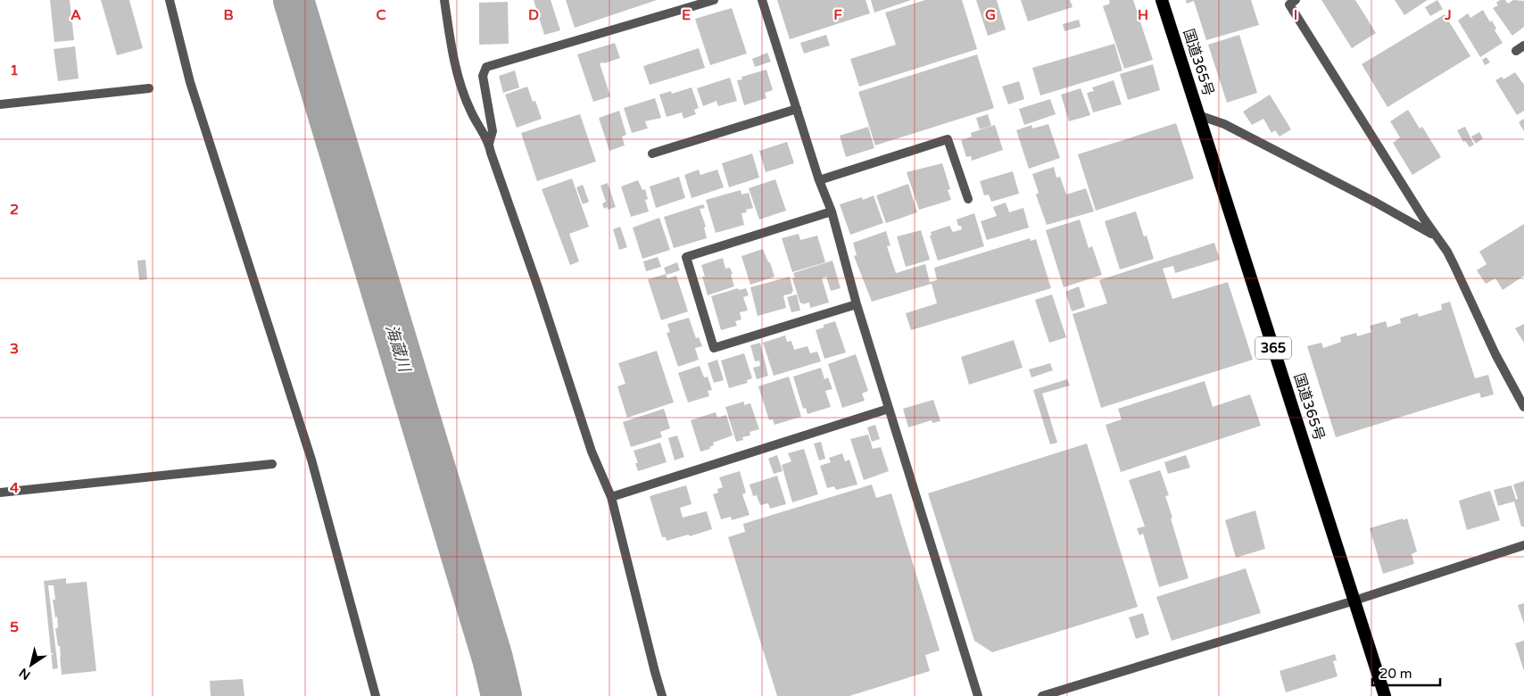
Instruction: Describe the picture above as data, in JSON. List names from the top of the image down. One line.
{"streets":{"highway":["国道365号","365"]},"water":["海蔵川"],"scale_bar":"20 m","north":"bottom left","grid":{"columns":["A","B","C","D","E","F","G","H","I","J"],"rows":["1","2","3","4","5"]}}
